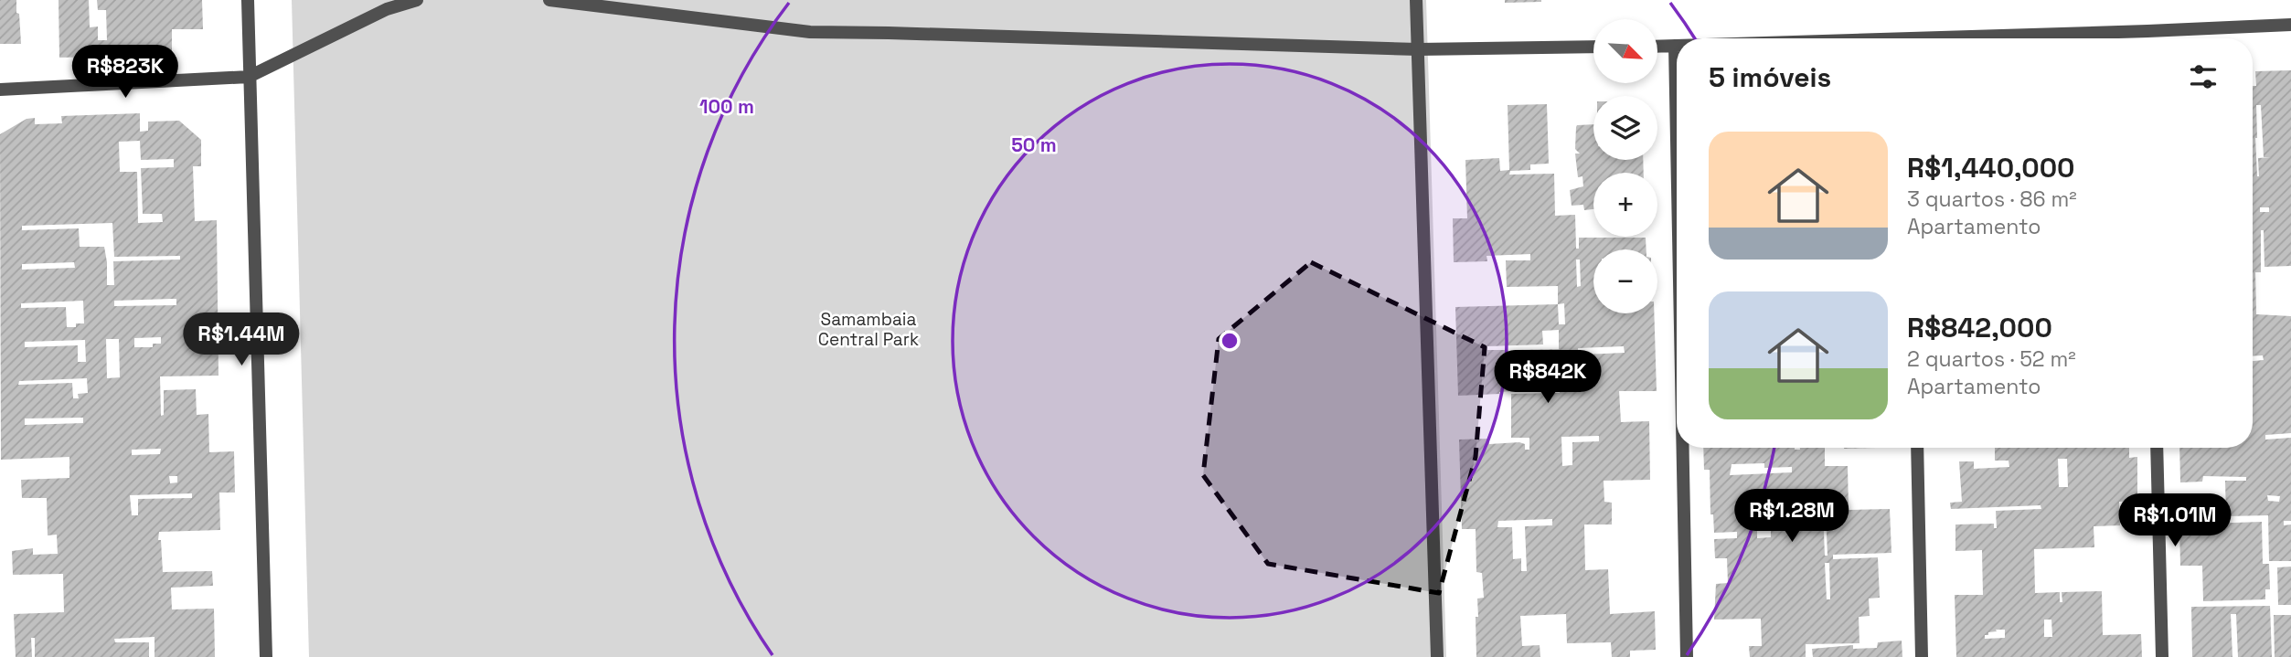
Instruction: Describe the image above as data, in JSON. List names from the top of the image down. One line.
{"parks":["Samambaia Central Park"],"north":"bottom right","page":{"map_buttons":["+","−"],"heading":"5 imóveis","price":["R$823K","R$1.44M","R$842K","R$1.28M","R$1.01M"],"list":[{"name":"R$1,440,000","note":"3 quartos · 86 m² · Apartamento"},{"name":"R$842,000","note":"2 quartos · 52 m² · Apartamento"}]},"rings":["100 m","50 m"]}
